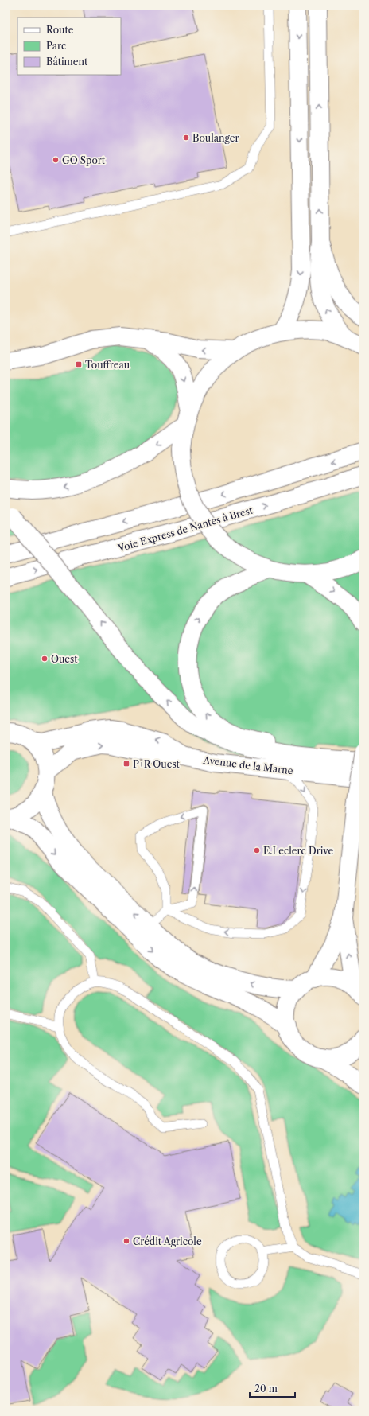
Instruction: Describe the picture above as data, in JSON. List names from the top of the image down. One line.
{"streets":{"main road":["Voie Express de Nantes à Brest","Avenue de la Marne"]},"places":{"other":["Boulanger","GO Sport","Ouest","E.Leclerc Drive","Crédit Agricole"],"transit":["Touffreau","P+R Ouest"]},"legend":["Route","Parc","Bâtiment"],"scale_bar":"20 m"}
